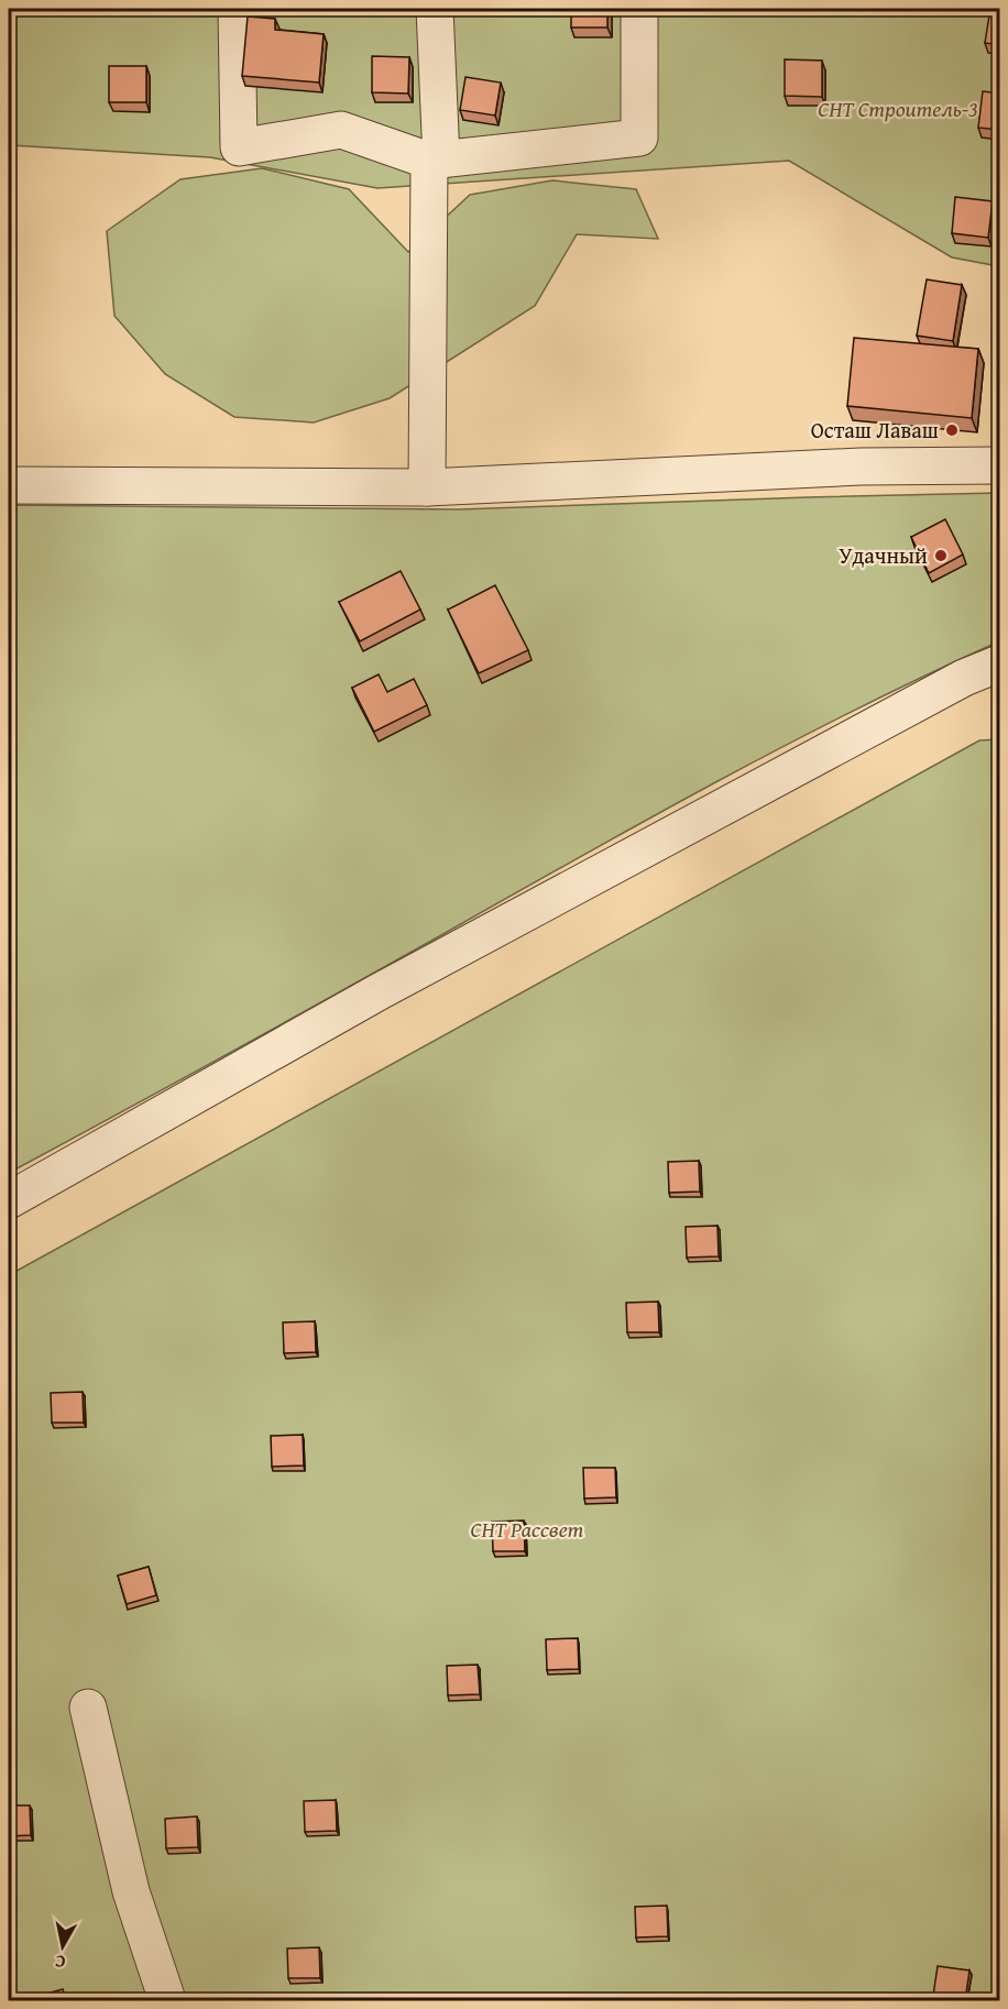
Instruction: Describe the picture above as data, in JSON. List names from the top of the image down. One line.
{"parks":["СНТ Строитель-3","СНТ Рассвет"],"places":["Осташ Лаваш","Удачный"],"north":"bottom"}
